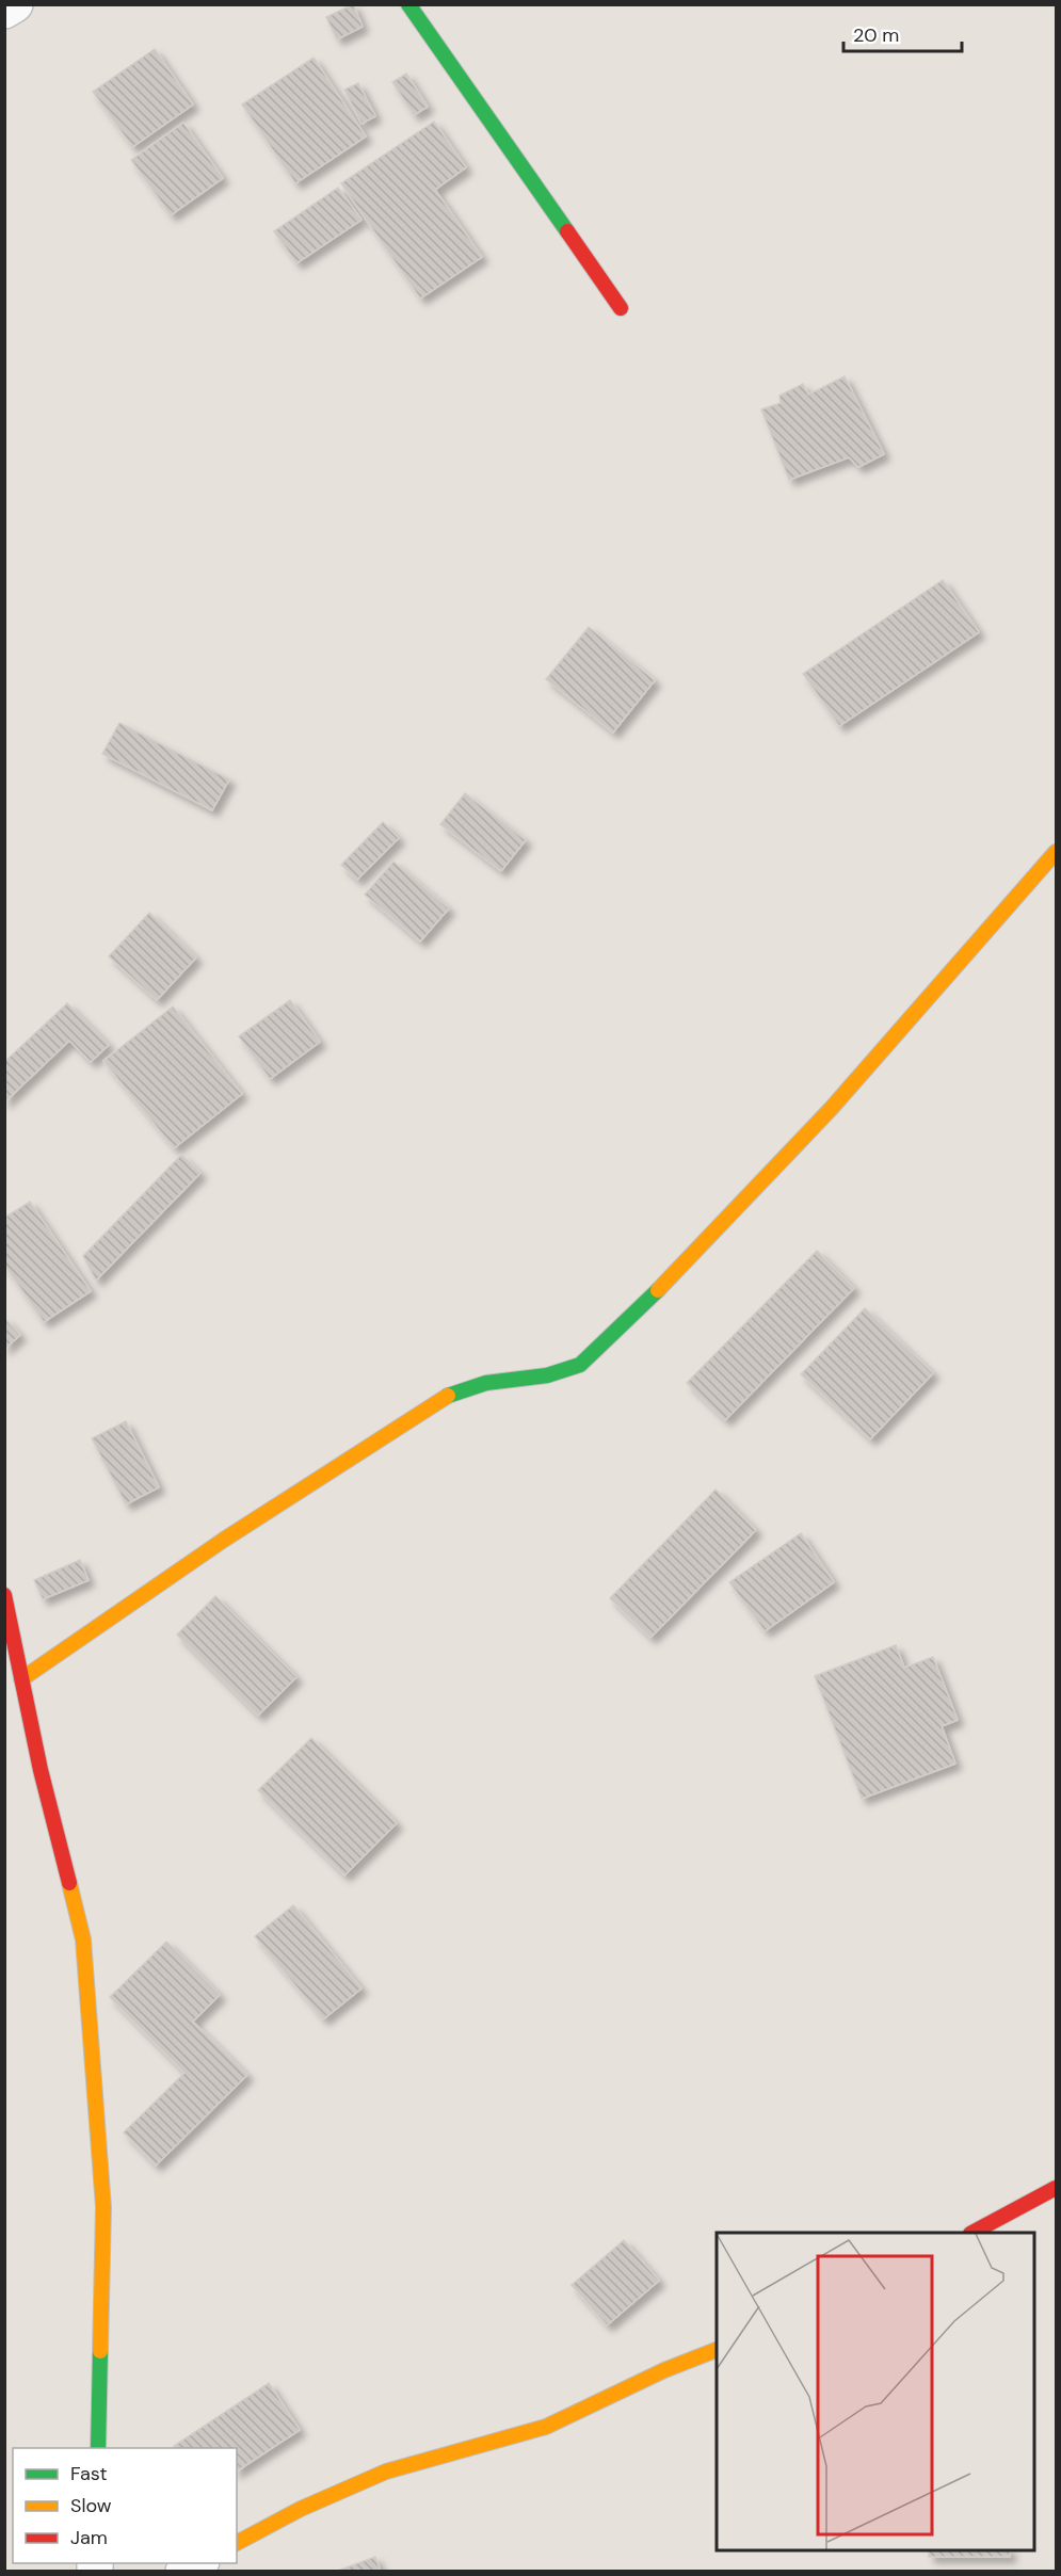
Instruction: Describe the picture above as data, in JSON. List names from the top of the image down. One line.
{"legend":["Fast","Slow","Jam"],"scale_bar":"20 m"}
